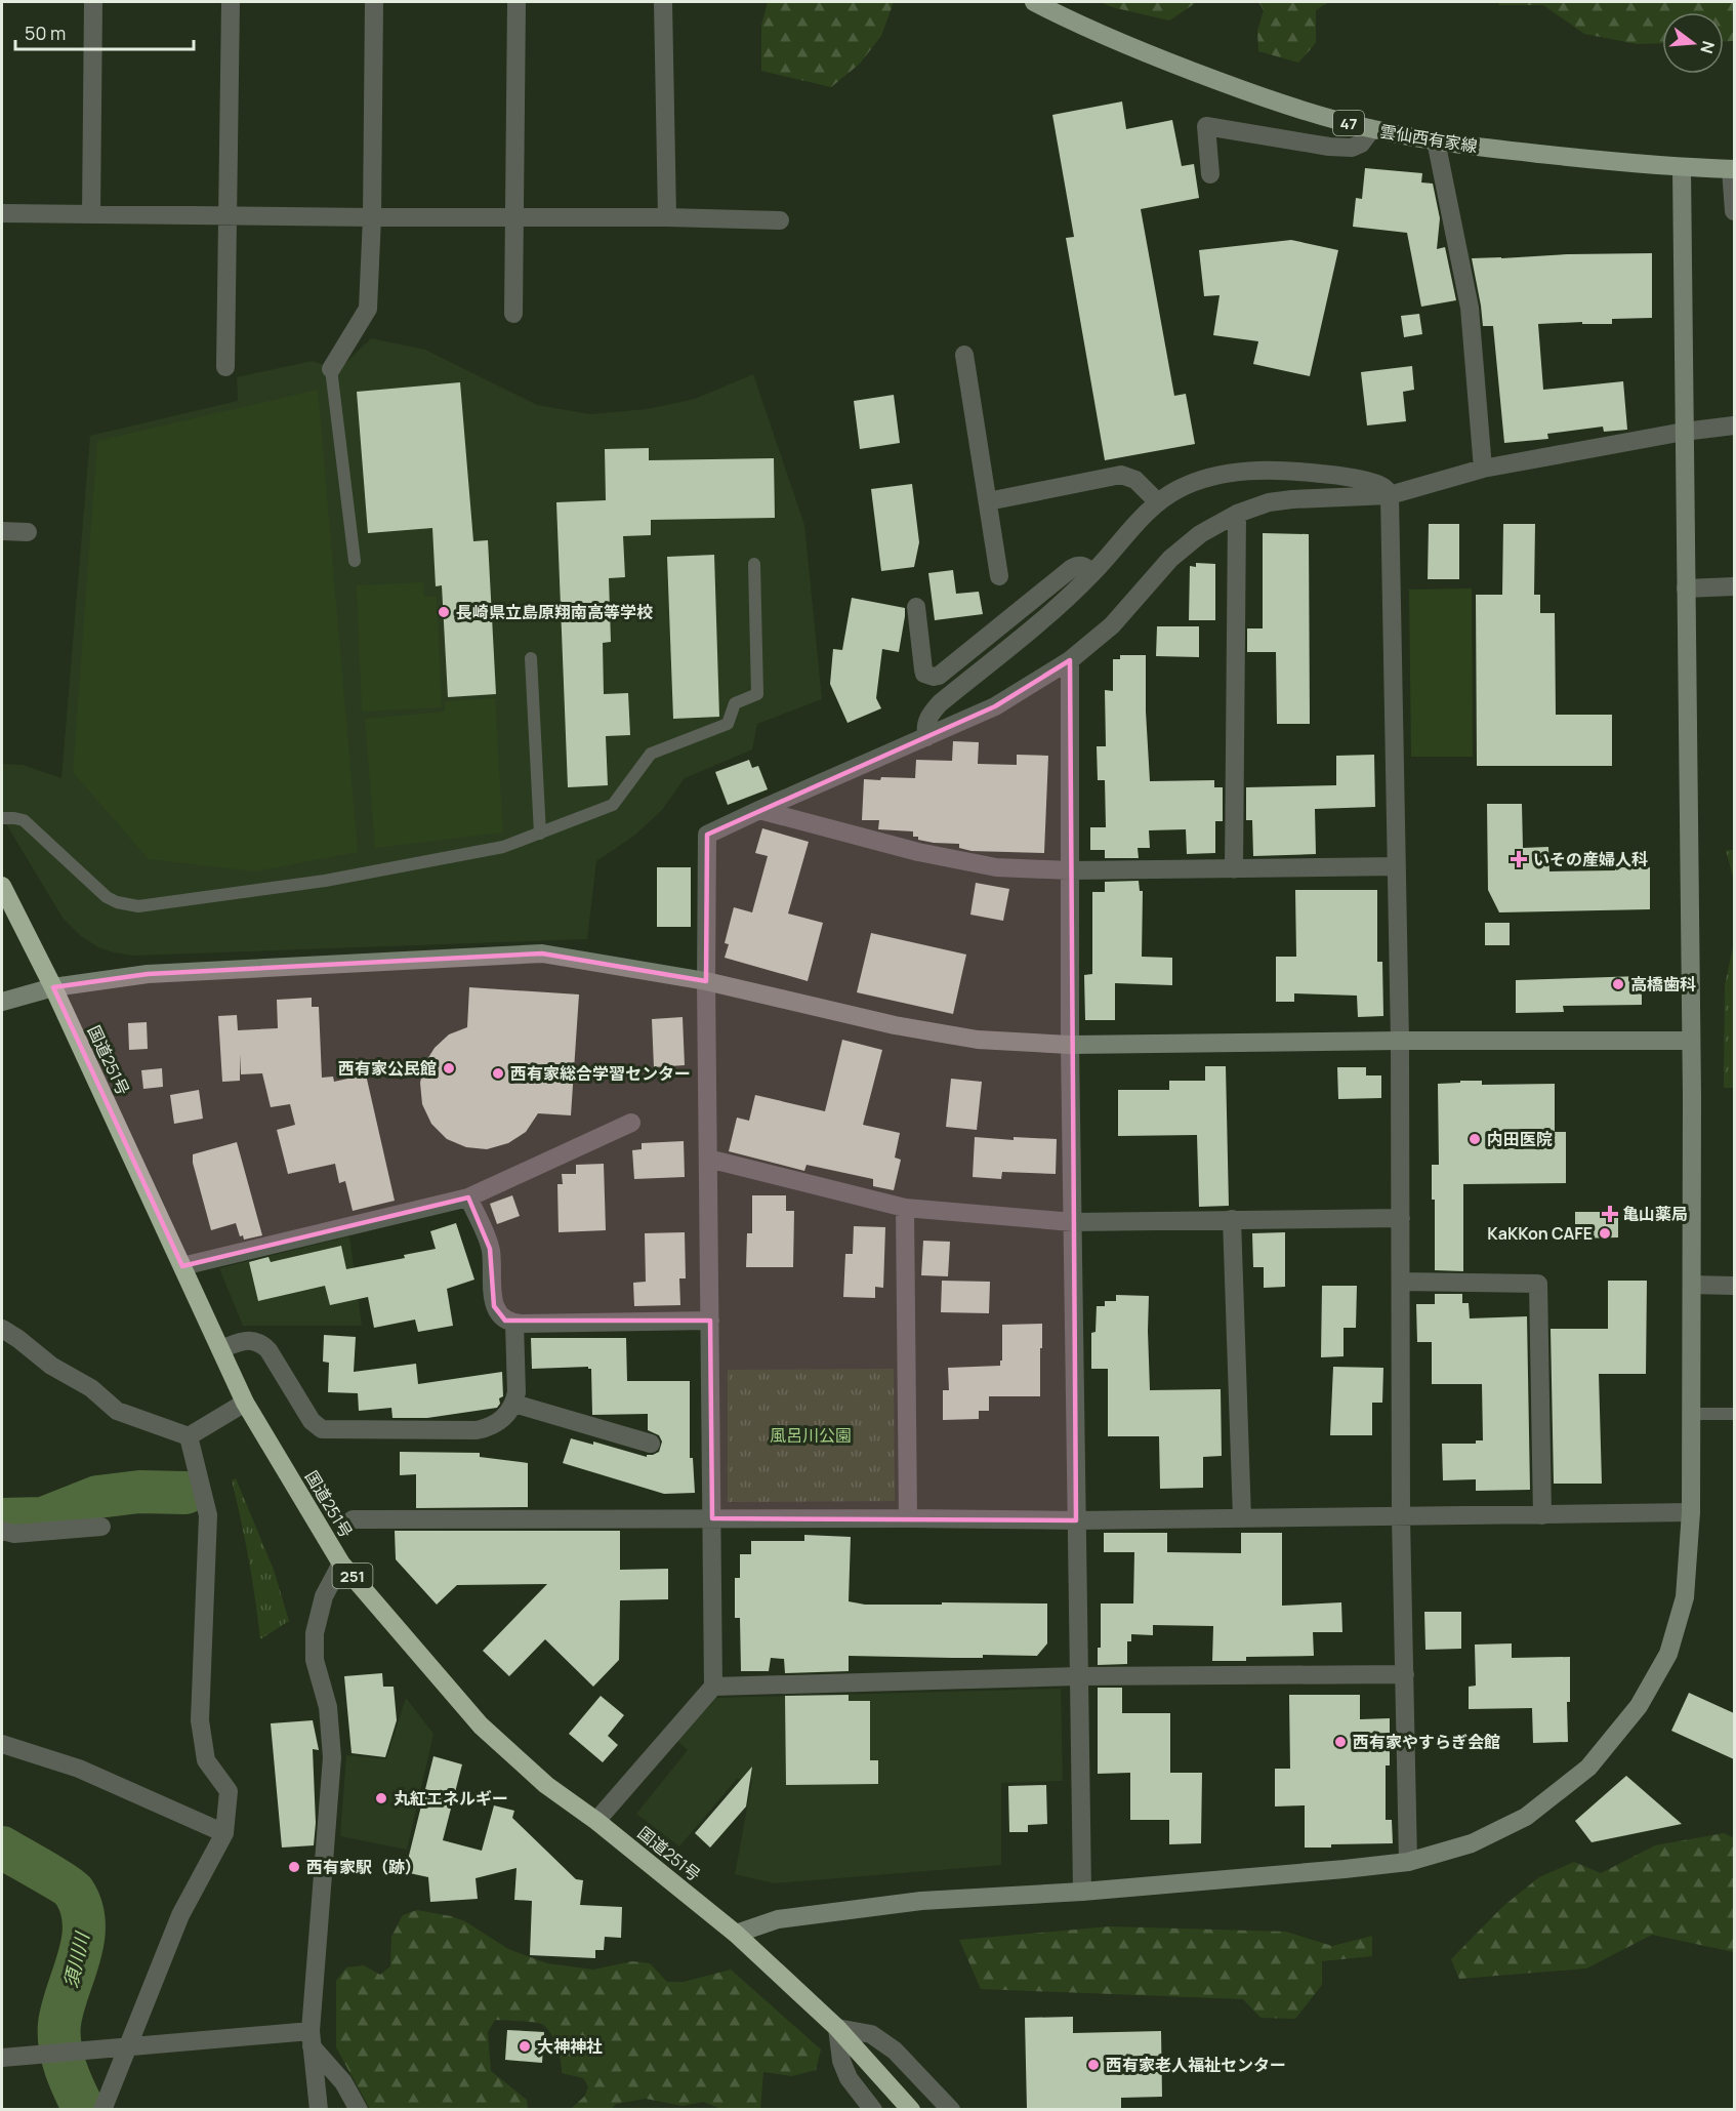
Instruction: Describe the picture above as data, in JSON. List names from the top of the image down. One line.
{"streets":{"highway":["国道251号","251"],"main road":["47","雲仙西有家線"]},"water":["須川川"],"parks":["風呂川公園"],"places":{"other":["長崎県立島原翔南高等学校","高橋歯科","西有家公民館","西有家総合学習センター","内田医院","KaKKon CAFE","西有家やすらぎ会館","丸紅エネルギー","西有家駅（跡）","大神神社","西有家老人福祉センター"],"health":["いその産婦人科","亀山薬局"]},"scale_bar":"50 m","north":"right"}
